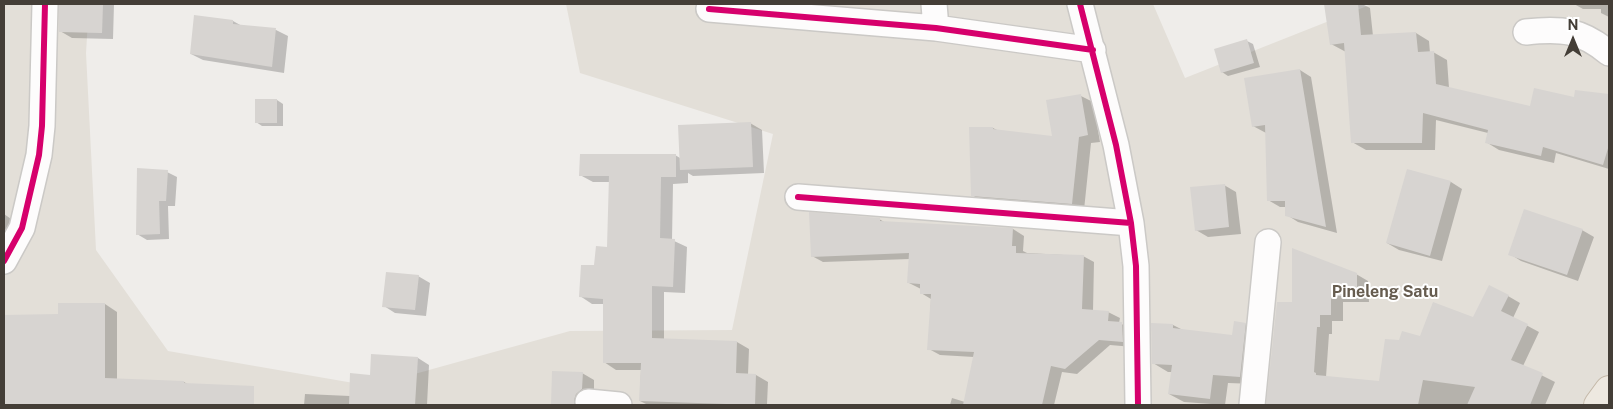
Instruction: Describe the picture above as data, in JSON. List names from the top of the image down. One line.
{"districts":["Pineleng Satu"],"north":"top"}
